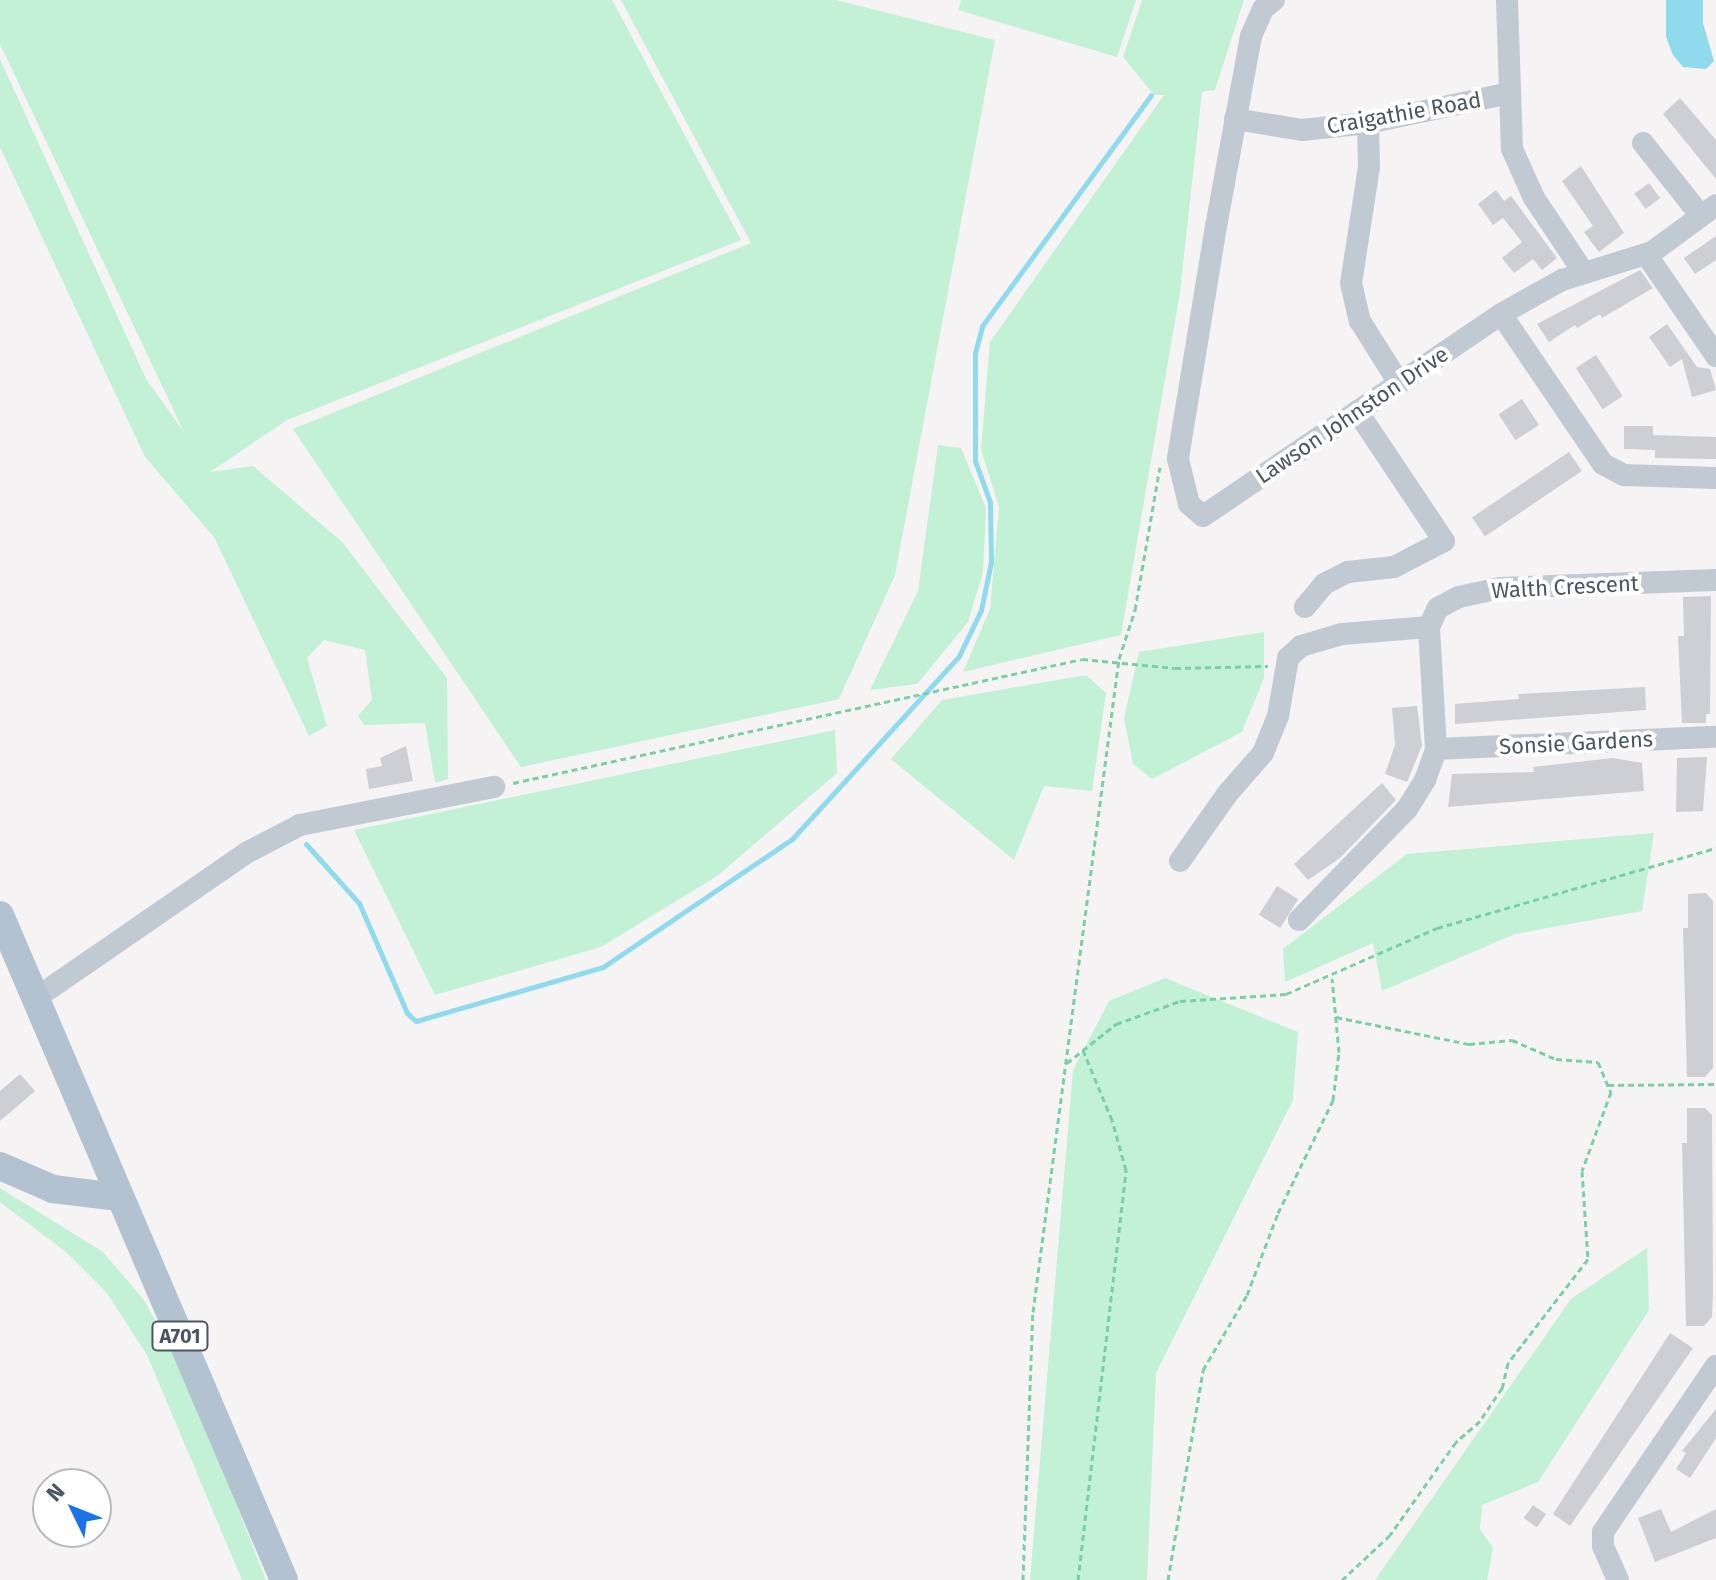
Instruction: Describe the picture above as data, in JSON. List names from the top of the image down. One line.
{"streets":{"main road":["A701"],"street":["Craigathie Road","Lawson Johnston Drive","Walth Crescent","Sonsie Gardens"]},"crossings":[["Craigathie Road","Lawson Johnston Drive"]],"north":"top left"}
